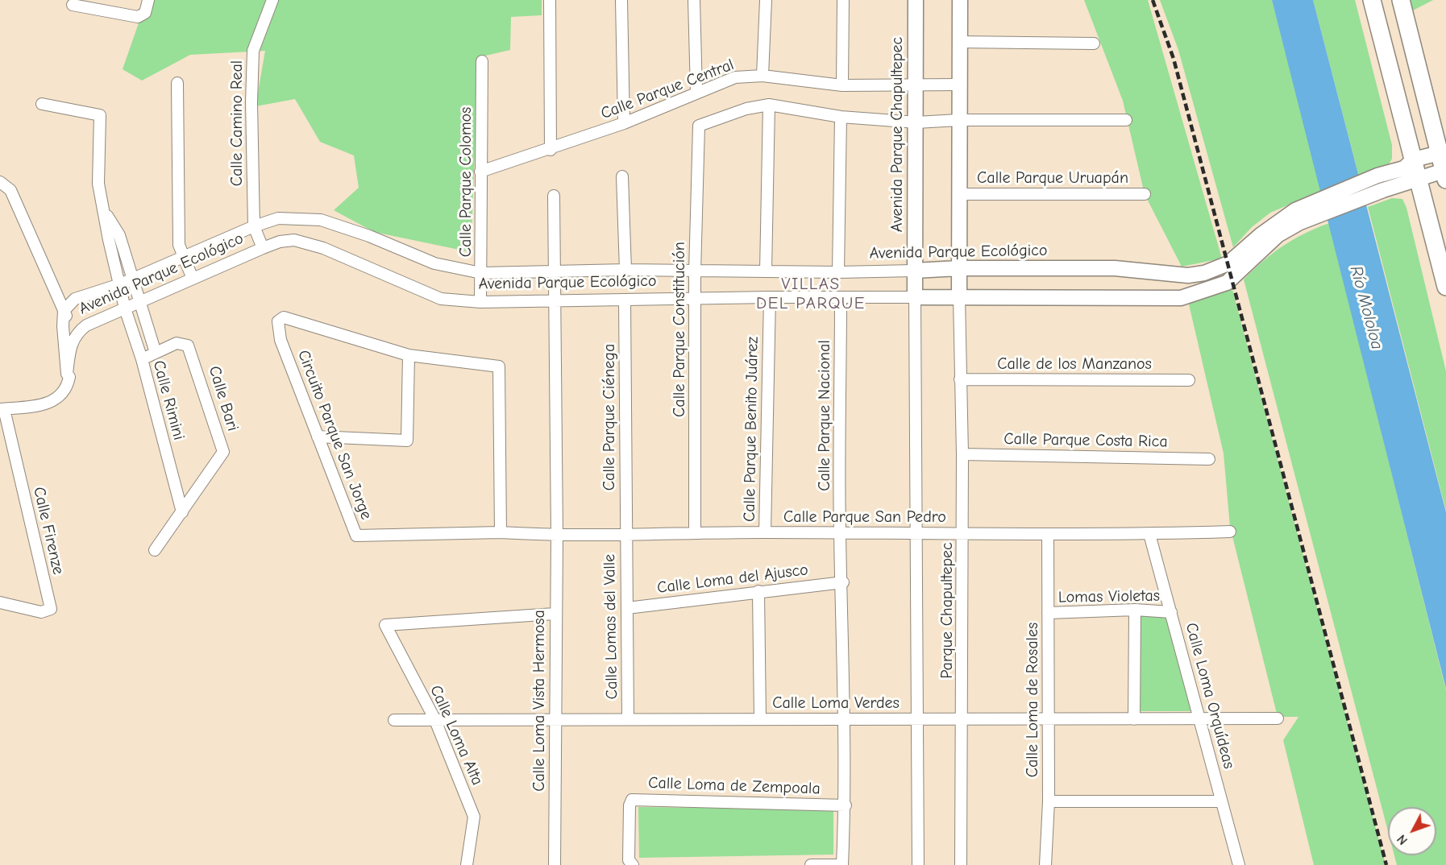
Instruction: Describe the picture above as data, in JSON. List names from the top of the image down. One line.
{"streets":{"street":["Calle Parque Central","Calle Camino Real","Avenida Parque Chapultepec","Calle Parque Uruapán","Calle Parque Colomos","Avenida Parque Ecológico","Calle Parque Constitución","Calle de los Manzanos","Calle Bari","Calle Rimini","Calle Parque Nacional","Calle Parque Ciénega","Calle Parque Benito Juárez","Circuito Parque San Jorge","Calle Parque Costa Rica","Calle Parque San Pedro","Calle Firenze","Calle Loma del Ajusco","Lomas Violetas","Parque Chapultepec","Calle Lomas del Valle","Calle Loma Orquídeas","Calle Loma de Rosales","Calle Loma Vista Hermosa","Calle Loma Verdes","Calle Loma Alta","Calle Loma de Zempoala"]},"crossings":[["Calle Parque Central","Avenida Parque Chapultepec"],["Calle Parque Central","Calle Parque Colomos"],["Calle Camino Real","Avenida Parque Ecológico"],["Avenida Parque Chapultepec","Avenida Parque Ecológico"],["Avenida Parque Chapultepec","Parque Chapultepec"],["Calle Parque Colomos","Avenida Parque Ecológico"],["Avenida Parque Ecológico","Calle Parque Constitución"],["Avenida Parque Ecológico","Calle Rimini"],["Avenida Parque Ecológico","Calle Parque Nacional"],["Avenida Parque Ecológico","Calle Parque Ciénega"],["Avenida Parque Ecológico","Calle Parque Benito Juárez"],["Avenida Parque Ecológico","Calle Firenze"],["Avenida Parque Ecológico","Parque Chapultepec"],["Avenida Parque Ecológico","Calle Loma Vista Hermosa"],["Calle Parque Constitución","Calle Parque San Pedro"],["Calle de los Manzanos","Parque Chapultepec"],["Calle Bari","Calle Rimini"],["Calle Parque Nacional","Calle Parque San Pedro"],["Calle Parque Nacional","Calle Loma del Ajusco"],["Calle Parque Nacional","Calle Loma Verdes"],["Calle Parque Nacional","Calle Loma de Zempoala"],["Calle Parque Ciénega","Calle Parque San Pedro"],["Calle Parque Ciénega","Calle Lomas del Valle"],["Calle Parque Benito Juárez","Calle Parque San Pedro"],["Circuito Parque San Jorge","Calle Parque San Pedro"],["Calle Parque Costa Rica","Parque Chapultepec"],["Calle Parque San Pedro","Parque Chapultepec"],["Calle Parque San Pedro","Calle Lomas del Valle"],["Calle Parque San Pedro","Calle Loma Orquídeas"],["Calle Parque San Pedro","Calle Loma de Rosales"],["Calle Parque San Pedro","Calle Loma Vista Hermosa"],["Calle Loma del Ajusco","Calle Lomas del Valle"],["Lomas Violetas","Calle Loma Orquídeas"],["Lomas Violetas","Calle Loma de Rosales"],["Parque Chapultepec","Calle Loma Verdes"],["Calle Lomas del Valle","Calle Loma Verdes"],["Calle Loma Orquídeas","Calle Loma Verdes"],["Calle Loma de Rosales","Calle Loma Verdes"],["Calle Loma Vista Hermosa","Calle Loma Verdes"],["Calle Loma Vista Hermosa","Calle Loma Alta"],["Calle Loma Verdes","Calle Loma Alta"]],"districts":["VILLAS DEL PARQUE"],"water":["Río Mololoa"],"north":"bottom left"}
